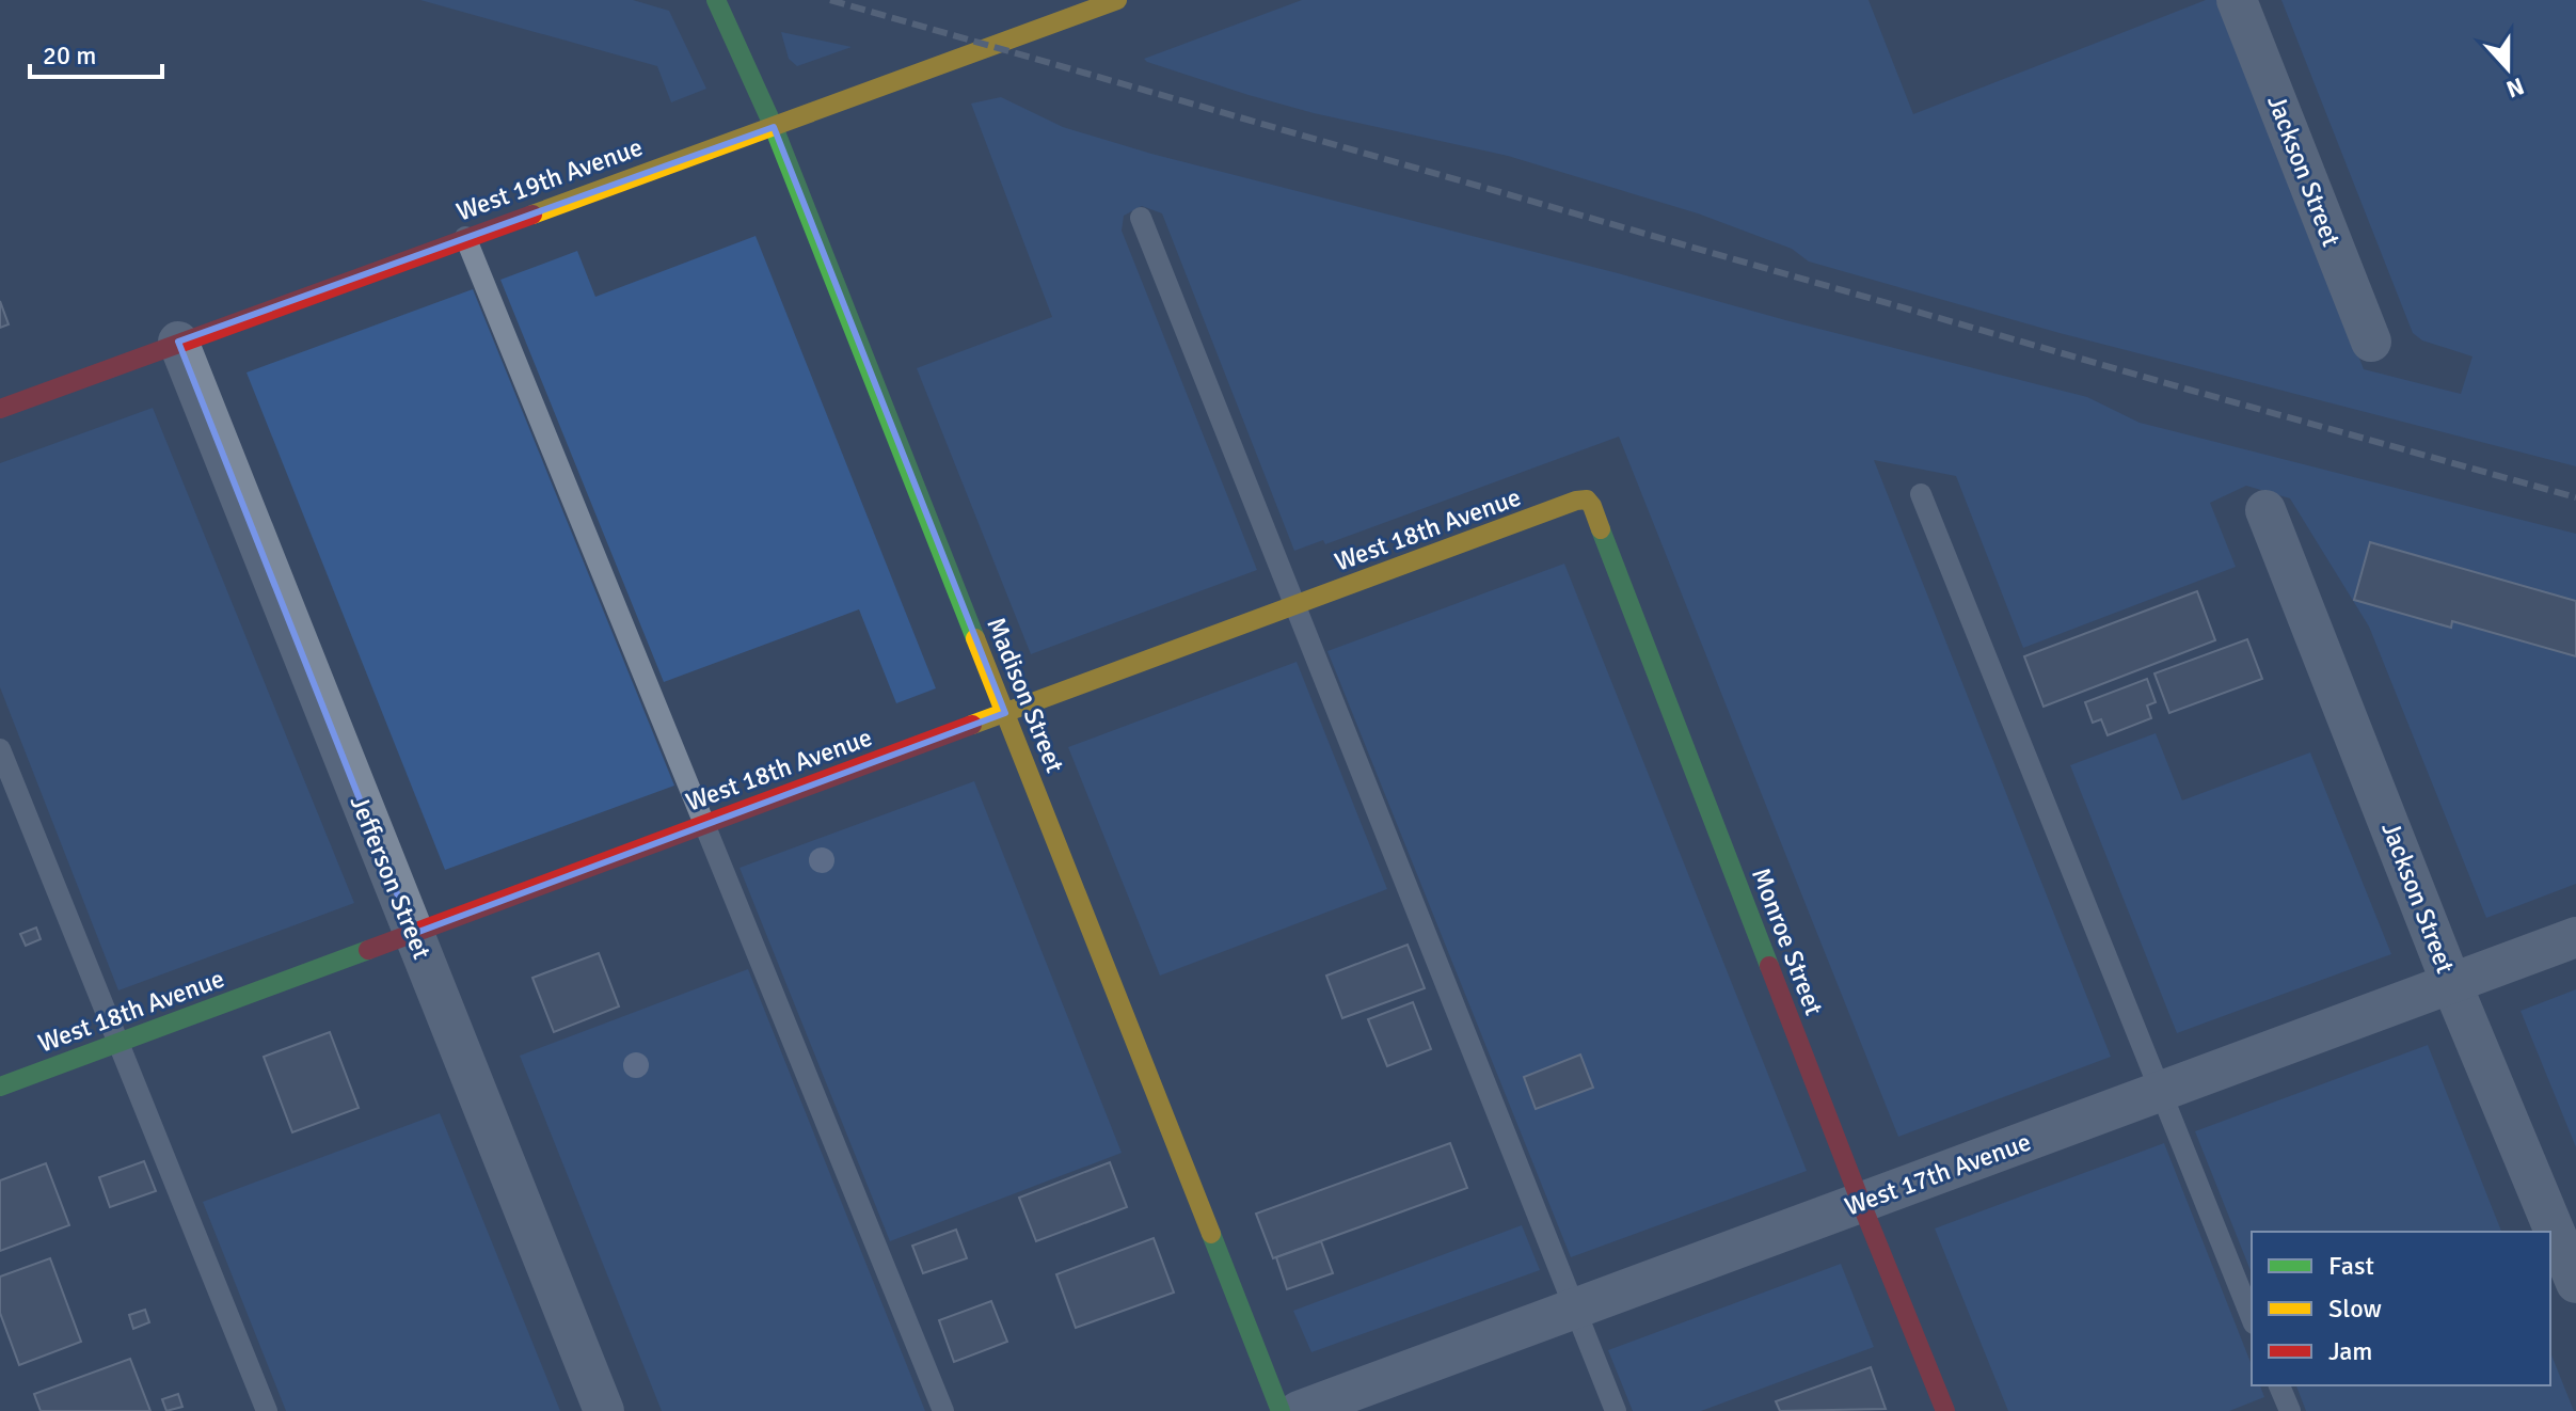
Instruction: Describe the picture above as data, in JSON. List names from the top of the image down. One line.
{"streets":{"street":["Jackson Street","West 19th Avenue","West 18th Avenue","Madison Street","Jefferson Street","Monroe Street","West 17th Avenue"]},"crossings":[["Jackson Street","West 17th Avenue"],["West 19th Avenue","Madison Street"],["West 19th Avenue","Jefferson Street"],["West 18th Avenue","Madison Street"],["West 18th Avenue","Jefferson Street"],["West 18th Avenue","Monroe Street"],["Monroe Street","West 17th Avenue"]],"legend":["Fast","Slow","Jam"],"scale_bar":"20 m","north":"bottom"}
